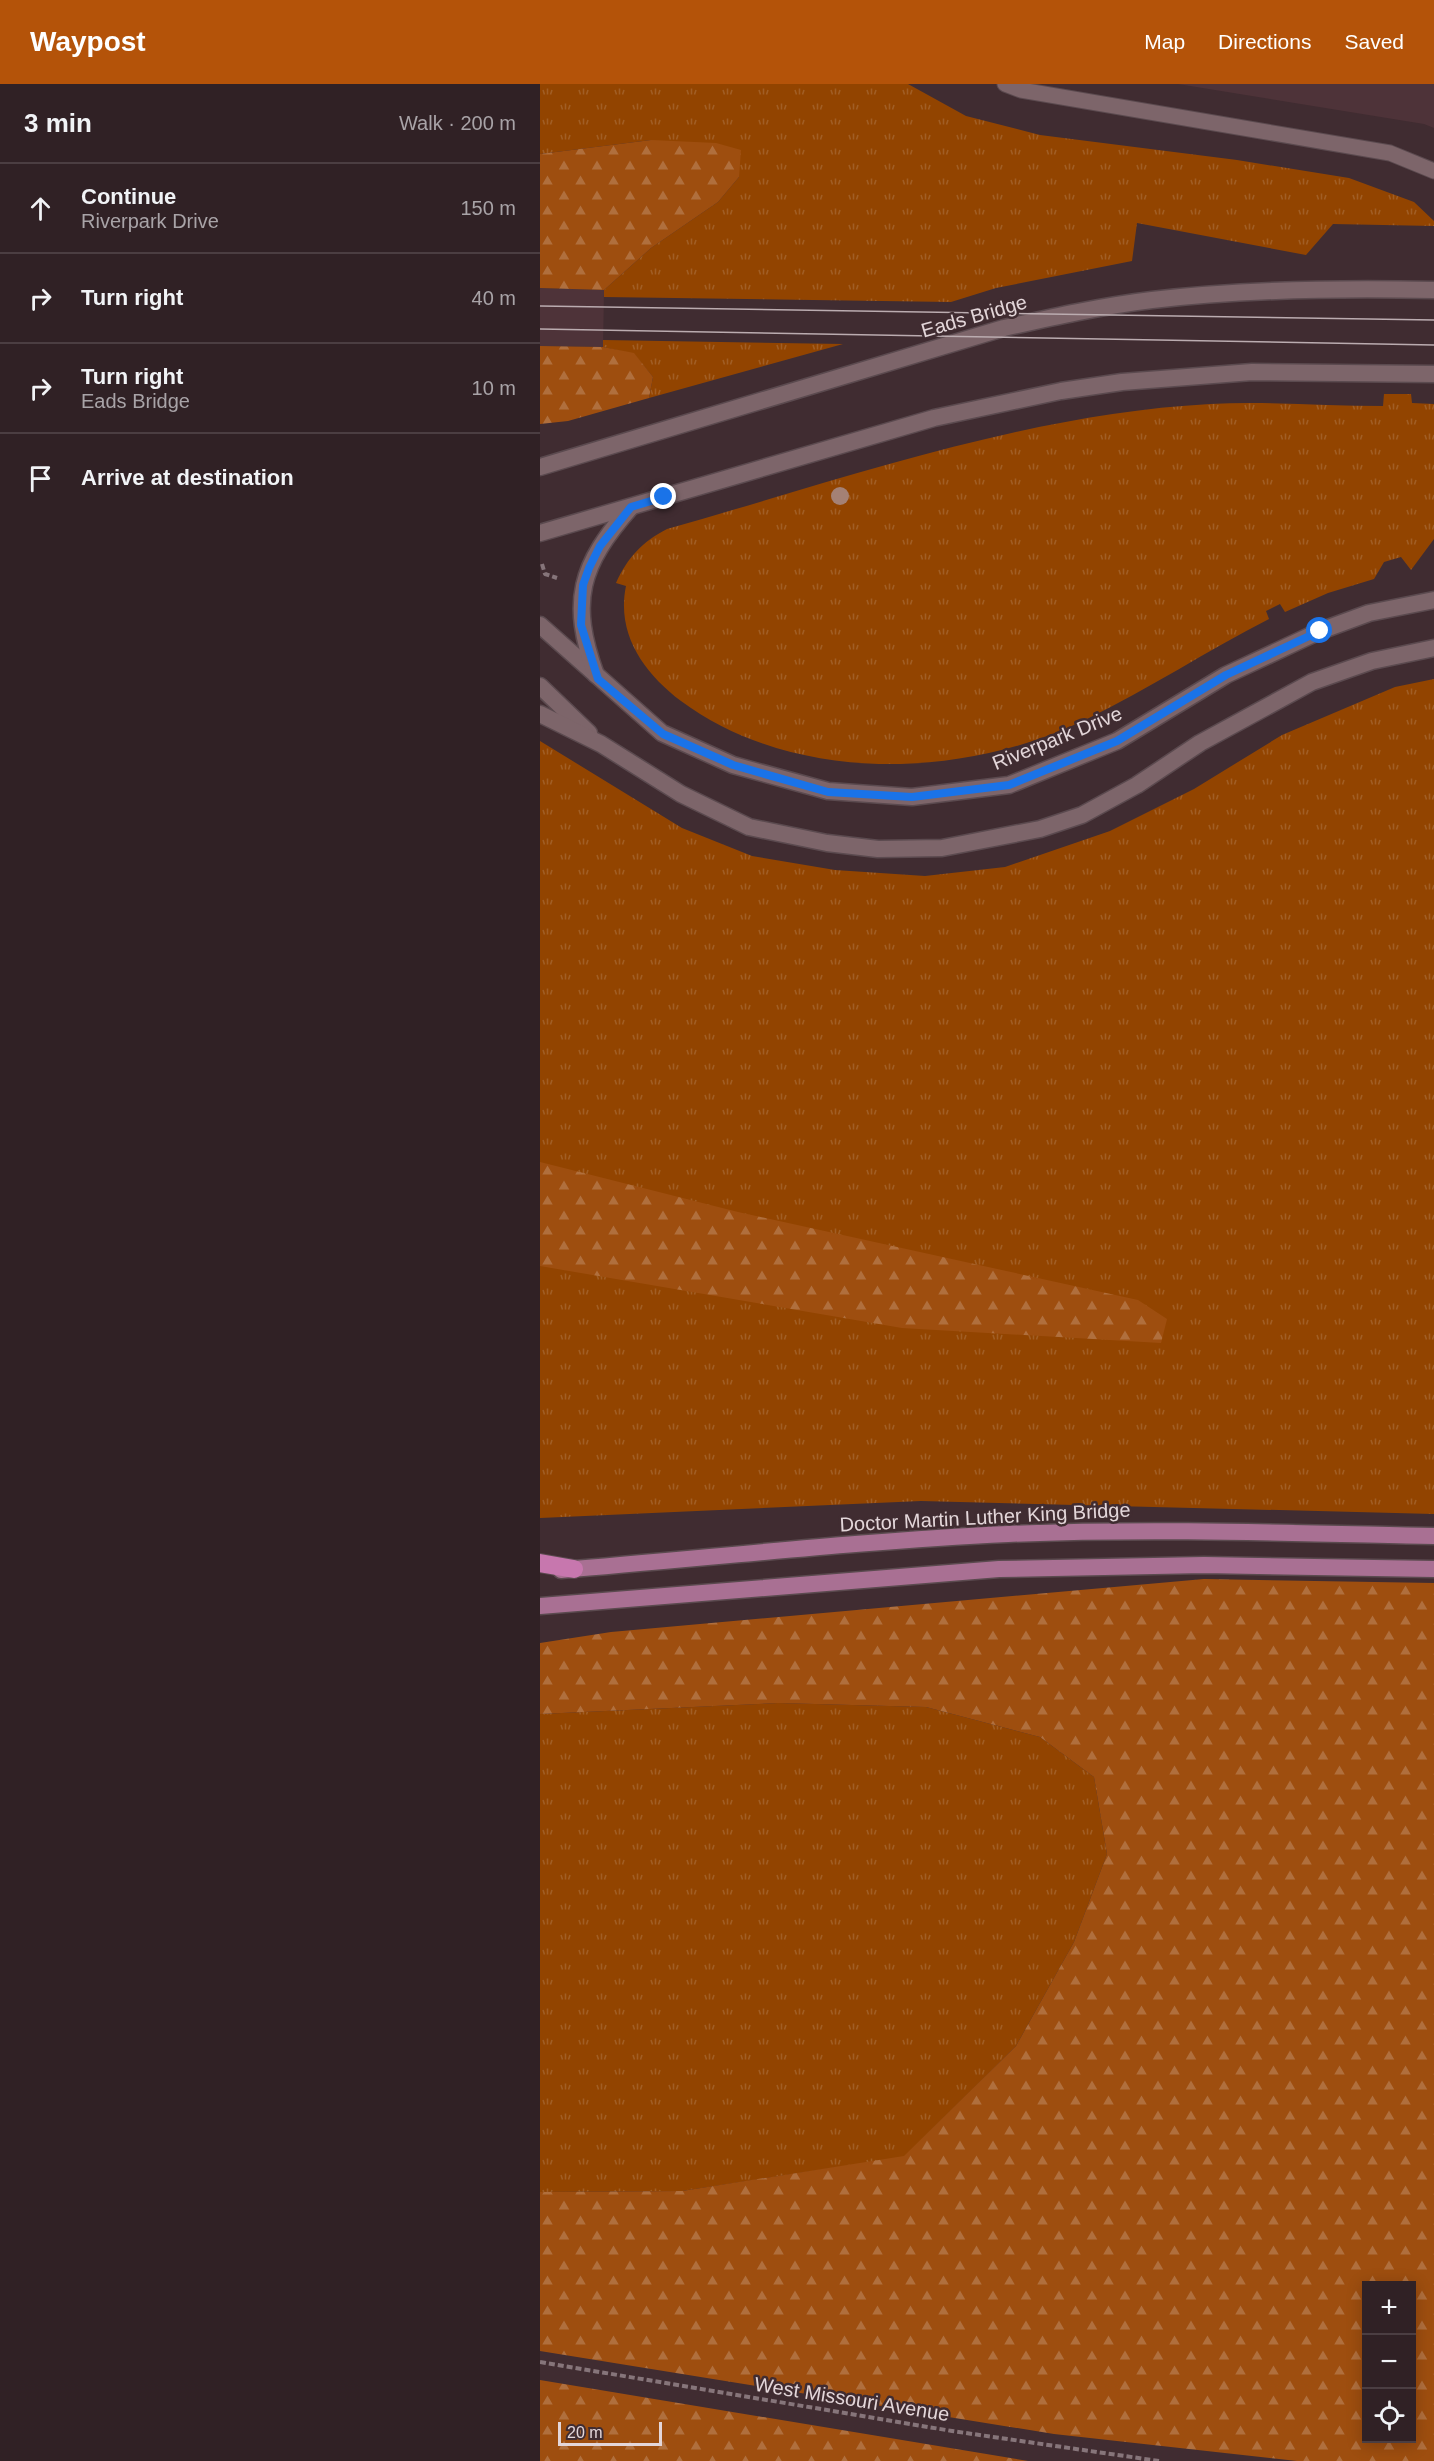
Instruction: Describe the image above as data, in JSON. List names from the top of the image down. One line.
{"streets":{"main road":["Doctor Martin Luther King Bridge"],"street":["Eads Bridge","Riverpark Drive"],"path":["West Missouri Avenue"]},"scale_bar":"20 m","page":{"header":"Waypost","nav":["Map","Directions","Saved"],"heading":["3 min","Walk · 200 m"],"list":[["Continue","Riverpark Drive","150 m"],["Turn right","40 m"],["Turn right","Eads Bridge","10 m"],"Arrive at destination"],"map_buttons":["+","−"],"scale":"20 m"}}
